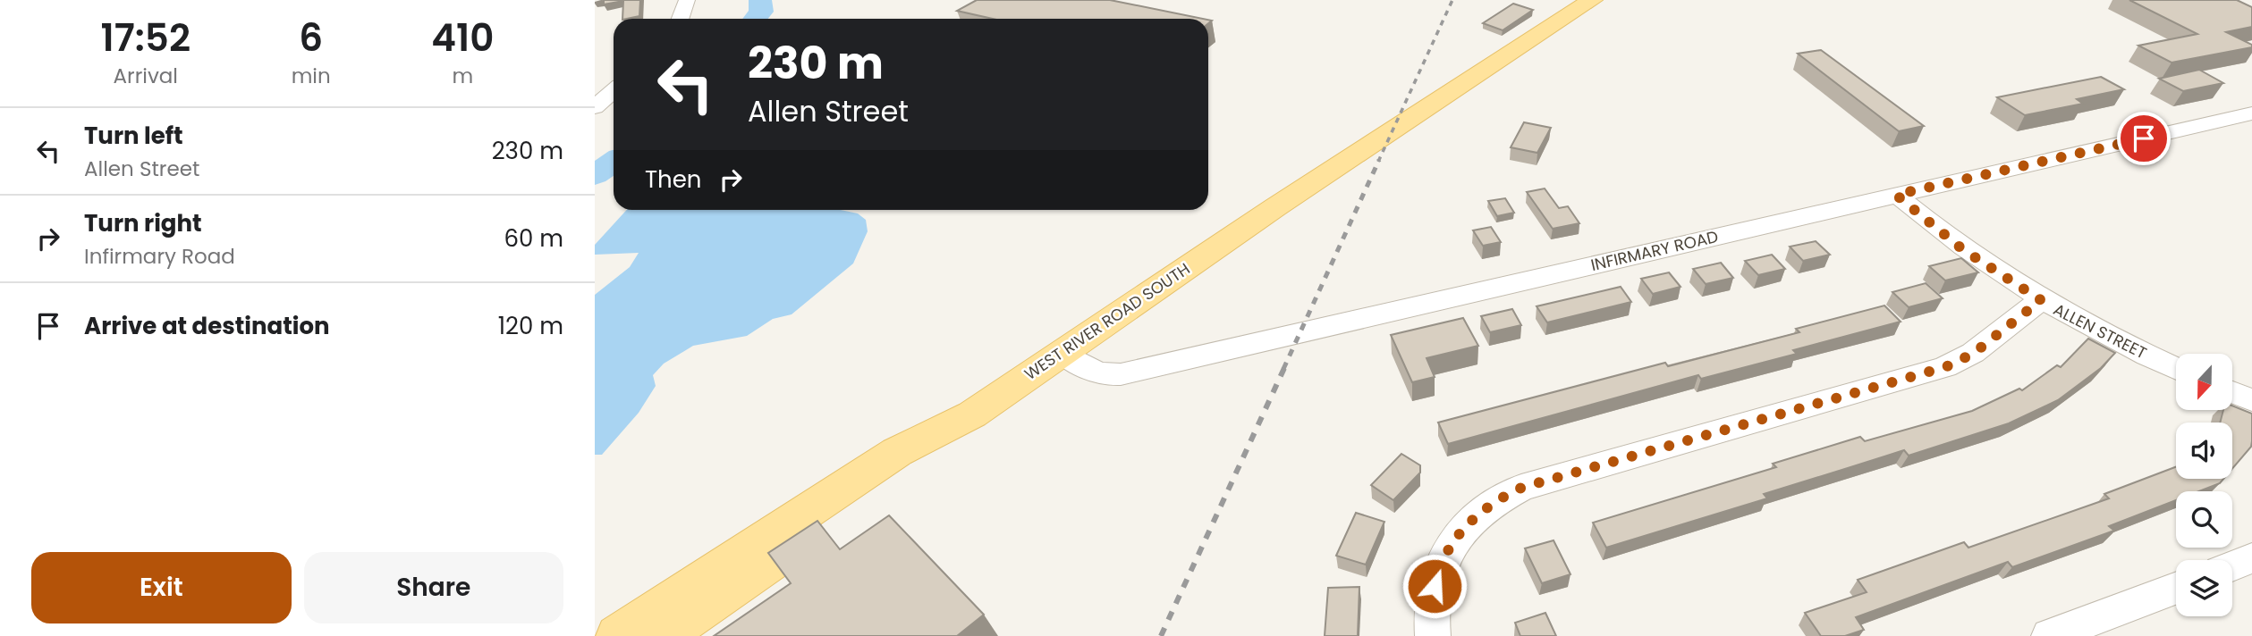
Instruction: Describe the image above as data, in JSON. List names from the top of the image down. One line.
{"streets":{"main road":["WEST RIVER ROAD SOUTH"],"street":["INFIRMARY ROAD","ALLEN STREET"]},"crossings":[["INFIRMARY ROAD","WEST RIVER ROAD SOUTH"],["INFIRMARY ROAD","ALLEN STREET"]],"north":"bottom","page":{"eta":["17:52","Arrival","6","min","410","m"],"turn":["230 m","Allen Street"],"list":[{"name":"Turn left","note":"Allen Street","value":"230 m"},{"name":"Turn right","note":"Infirmary Road","value":"60 m"},{"name":"Arrive at destination","value":"120 m"}],"then":"Then","buttons":["Exit","Share"]}}
